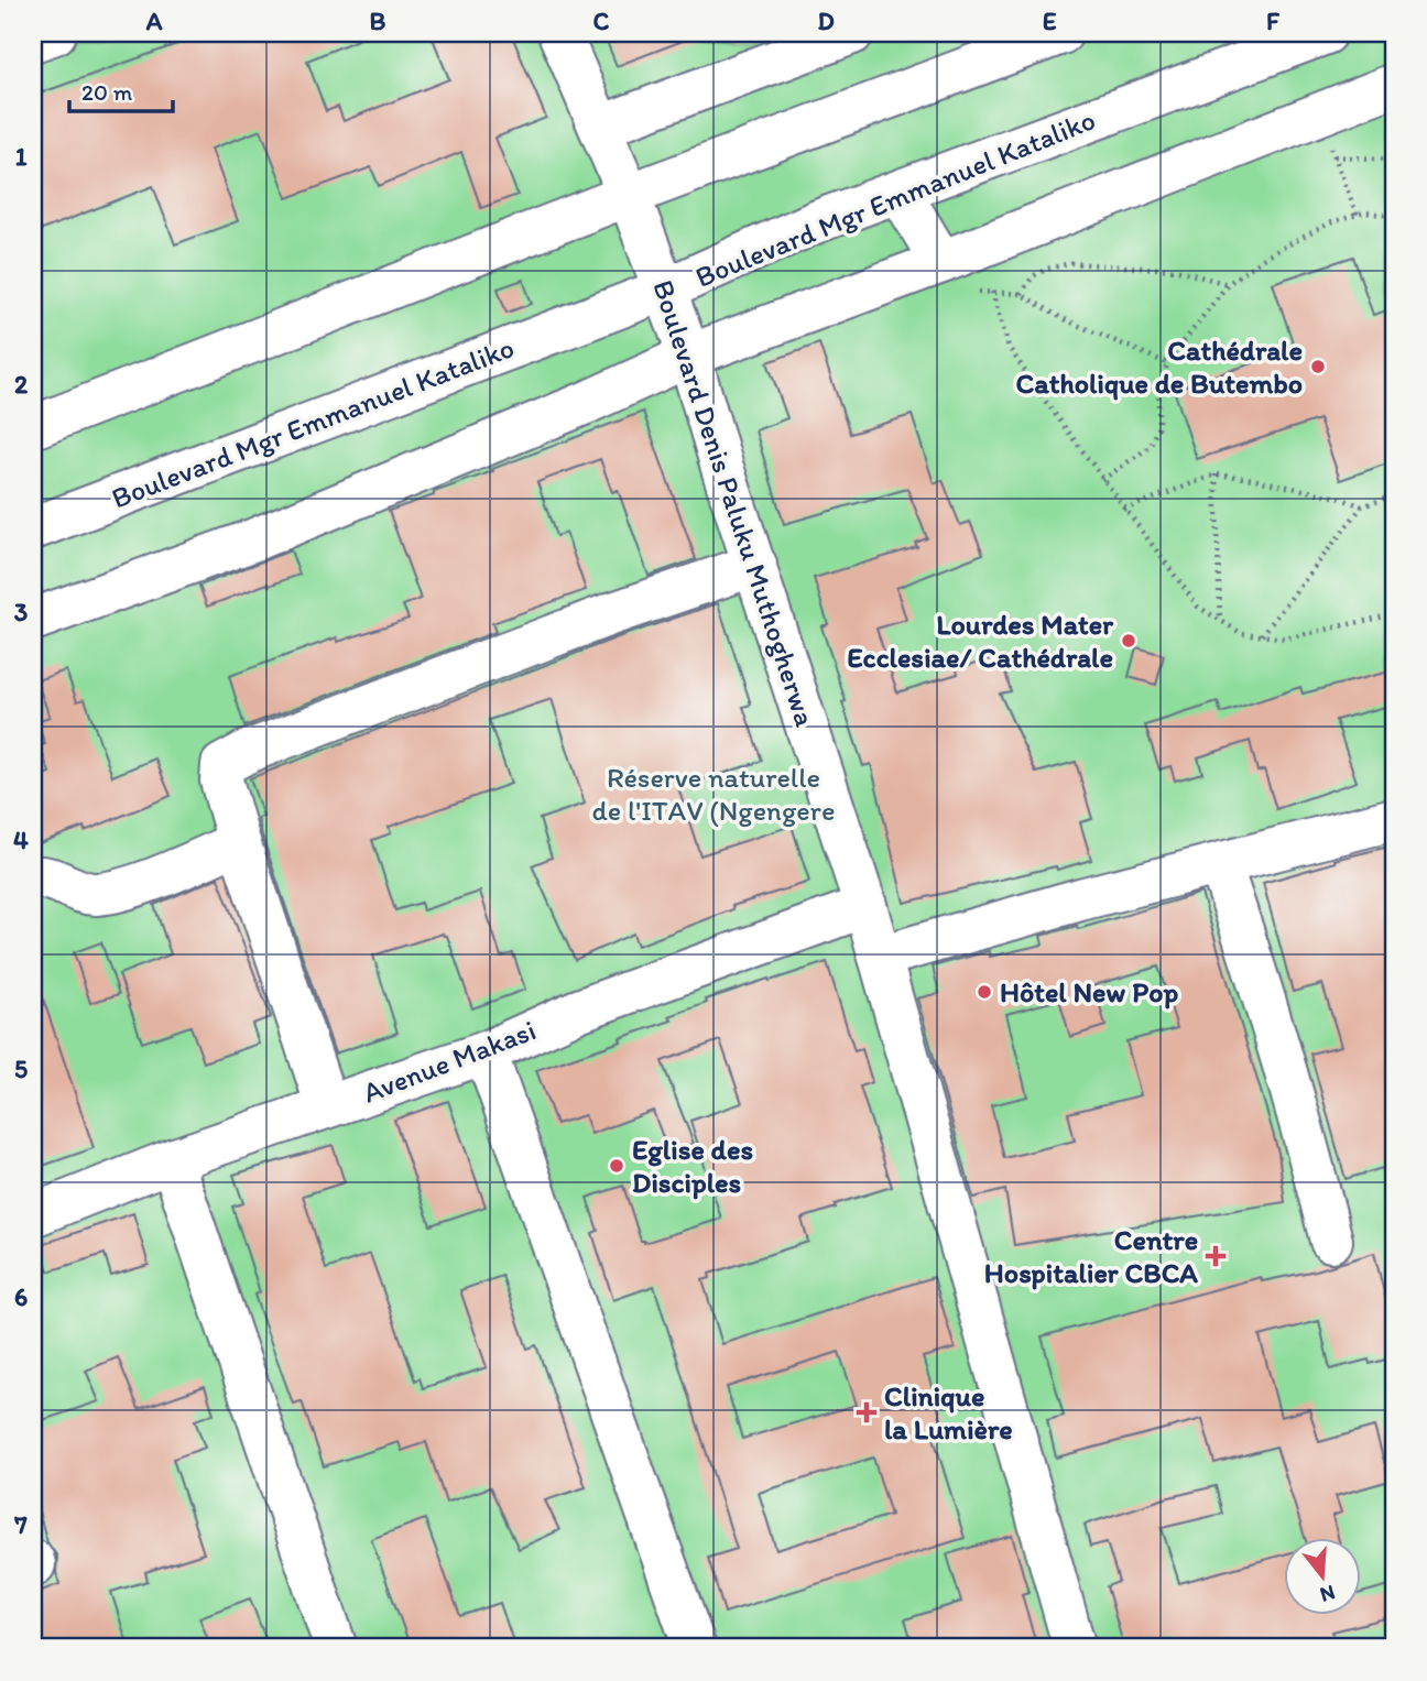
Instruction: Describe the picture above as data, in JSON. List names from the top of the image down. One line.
{"streets":{"street":["Boulevard Mgr Emmanuel Kataliko","Boulevard Denis Paluku Muthogherwa","Avenue Makasi"]},"crossings":[["Boulevard Mgr Emmanuel Kataliko","Boulevard Denis Paluku Muthogherwa"],["Boulevard Denis Paluku Muthogherwa","Avenue Makasi"]],"parks":["Réserve naturelle de l'ITAV (Ngengere"],"places":{"other":["Cathédrale Catholique de Butembo","Lourdes Mater Ecclesiae/ Cathédrale","Hôtel New Pop","Eglise des Disciples"],"health":["Centre Hospitalier CBCA","Clinique la Lumière"]},"scale_bar":"20 m","north":"bottom","grid":{"columns":["A","B","C","D","E","F"],"rows":["1","2","3","4","5","6","7"]}}
